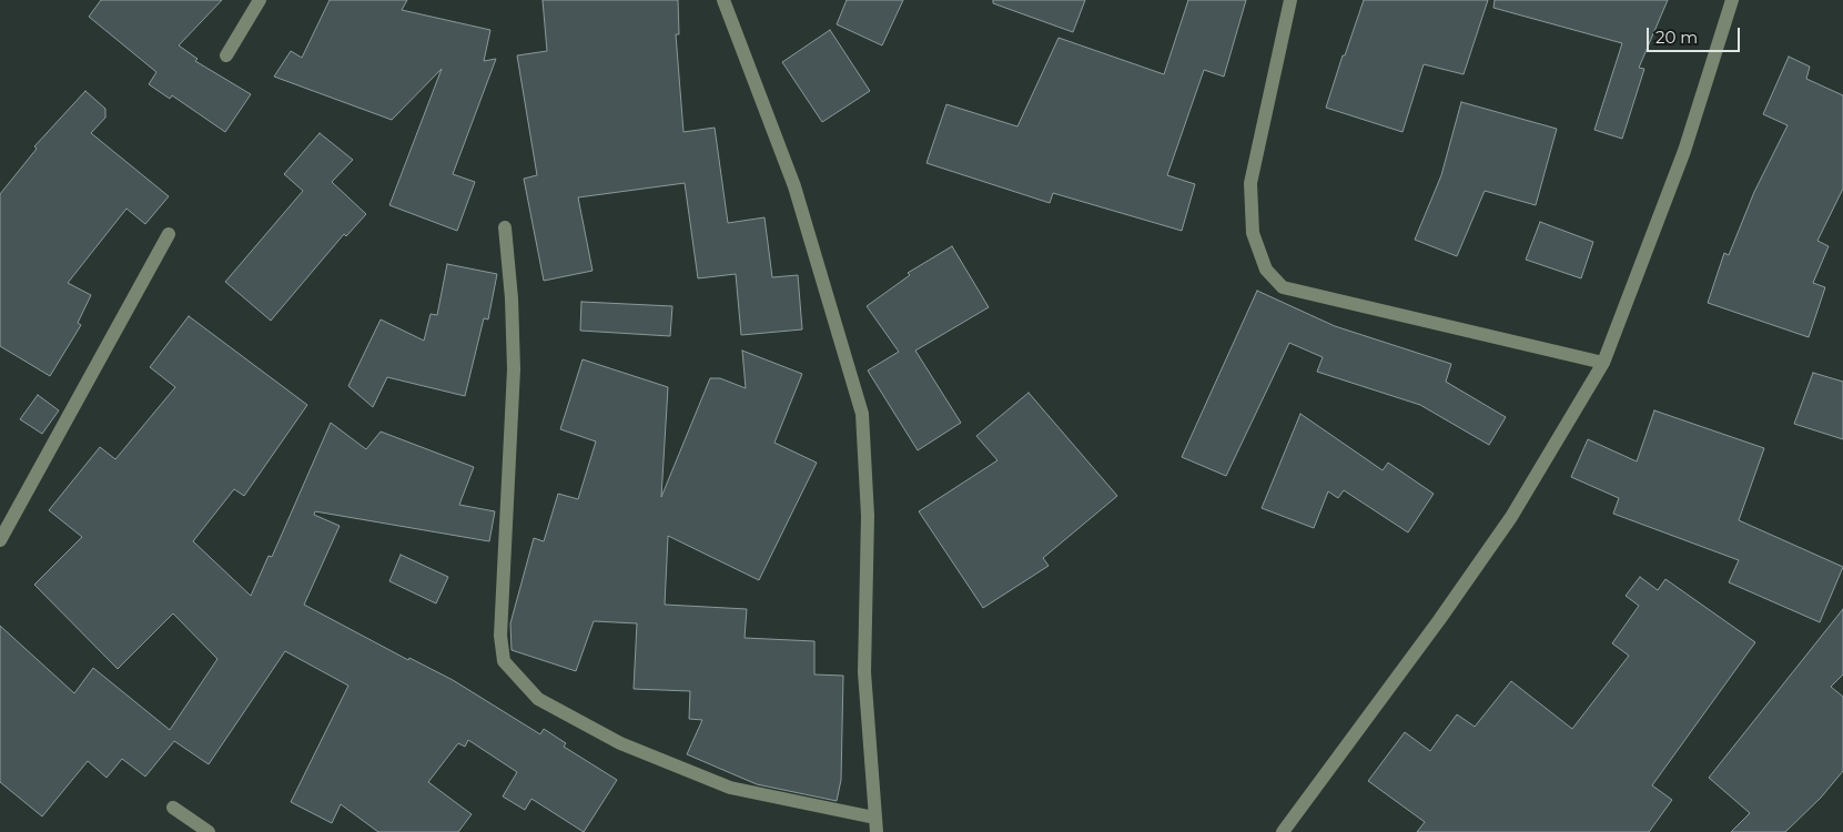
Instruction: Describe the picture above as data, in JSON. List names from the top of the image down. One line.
{"scale_bar":"20 m"}
